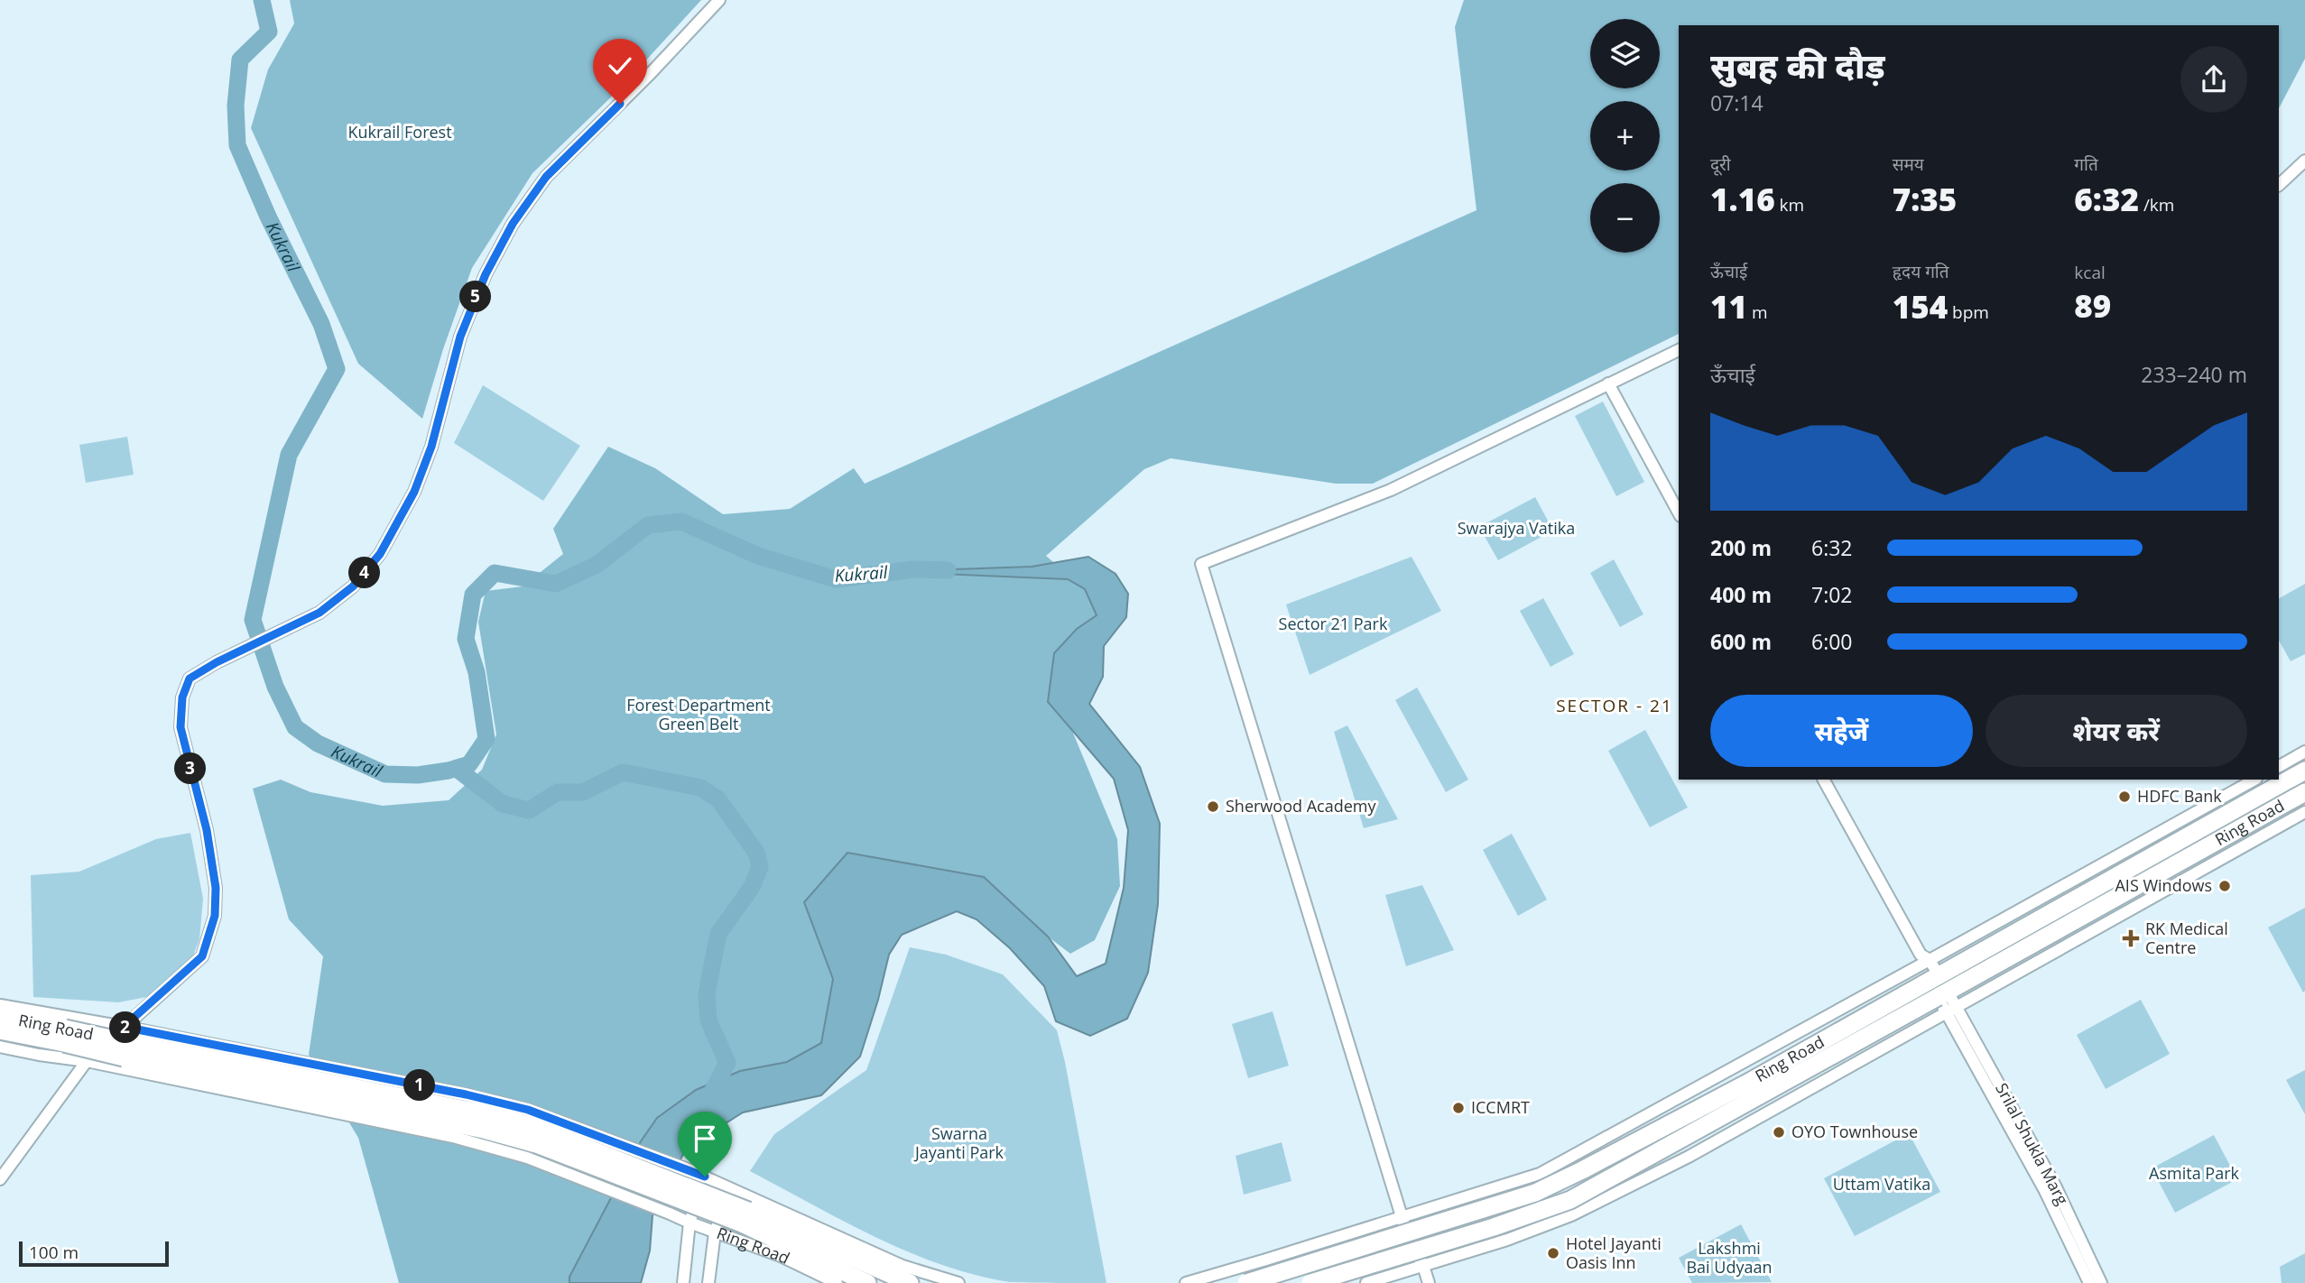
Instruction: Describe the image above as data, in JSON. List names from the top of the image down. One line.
{"streets":{"highway":["Ring Road"],"street":["Srilal Shukla Marg"]},"districts":["SECTOR - 21"],"water":["Kukrail"],"parks":["Kukrail Forest","Swarajya Vatika","Sector 21 Park","Forest Department Green Belt","Swarna Jayanti Park","Asmita Park","Uttam Vatika","Lakshmi Bai Udyaan"],"places":{"other":["HDFC Bank","Sherwood Academy","AIS Windows","ICCMRT","OYO Townhouse","Hotel Jayanti Oasis Inn"],"health":["RK Medical Centre"]},"scale_bar":"100 m","page":{"map_buttons":["+","−"],"heading":["सुबह की दौड़","07:14"],"stats":[["दूरी","1.16 km"],["समय","7:35"],["गति","6:32 /km"],["ऊँचाई","11 m"],["हृदय गति","154 bpm"],["kcal","89"]],"pins":["5","4","3","2","1"],"chart":["ऊँचाई","233–240 m"],"list":[{"name":"200 m","note":"6:32"},{"name":"400 m","note":"7:02"},{"name":"600 m","note":"6:00"}],"buttons":["सहेजें","शेयर करें"],"scale":"100 m"}}
